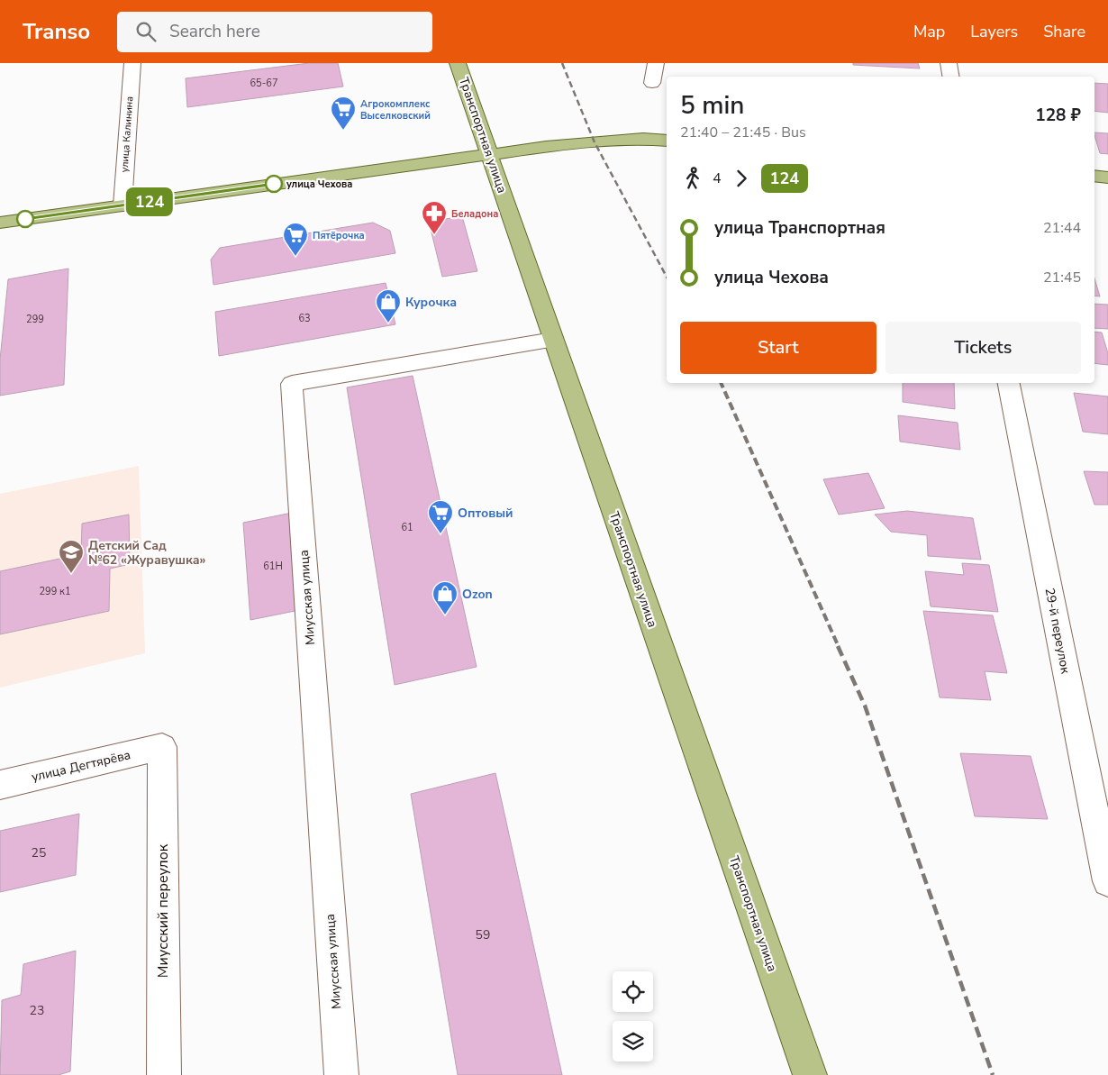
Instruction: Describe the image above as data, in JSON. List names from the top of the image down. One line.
{"streets":{"main road":["Транспортная улица"],"street":["улица Калинина","Миусская улица","29-й переулок","улица Дегтярёва","Миусский переулок"]},"crossings":[["Транспортная улица","Миусская улица"],["улица Дегтярёва","Миусский переулок"]],"places":{"supermarket":["Агрокомплекс Выселковский","Пятёрочка","Оптовый"],"other":["улица Чехова"],"pharmacy":["Беладона"],"shop":["Курочка","Ozon"],"school or university":["Детский Сад №62 «Журавушка»"]},"lines":["bus line 124"],"house_numbers":["65-67","63","299","61","61Н","299 к1","25","59","23"],"page":{"header":"Transo","search":"Search here","nav":["Map","Layers","Share"],"on_map":"124","heading":["5 min","21:40 – 21:45 · Bus","128 ₽"],"legs":["4","124"],"list":[{"name":"улица Транспортная","value":"21:44"},{"name":"улица Чехова","value":"21:45"}],"buttons":["Start","Tickets"]}}
